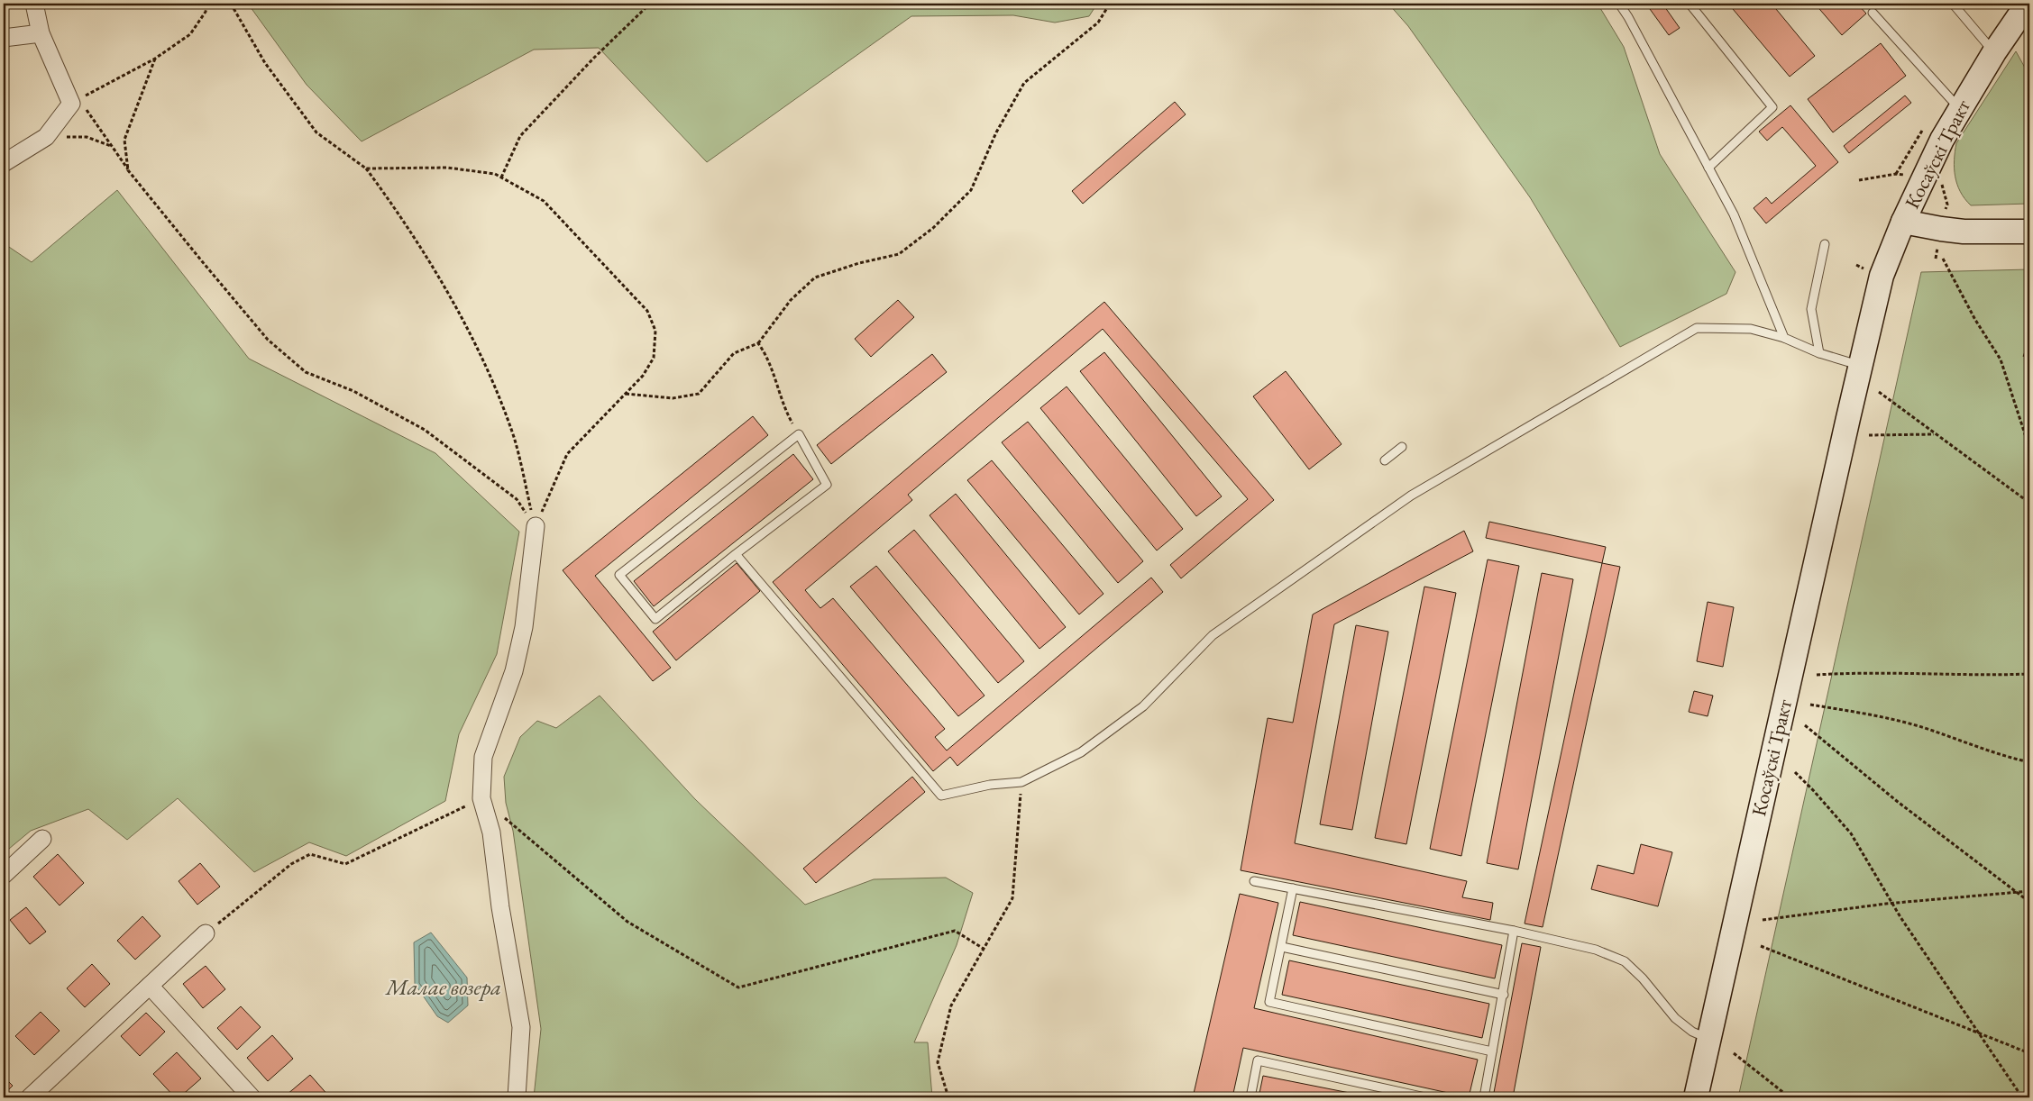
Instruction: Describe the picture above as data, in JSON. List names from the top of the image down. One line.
{"streets":{"main road":["Косаўскі Тракт"]},"water":["Малае возера"]}
